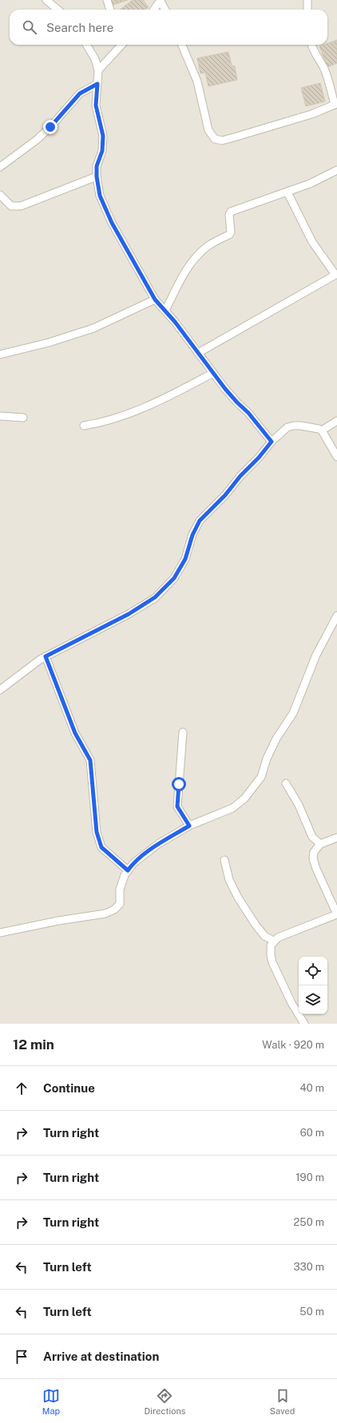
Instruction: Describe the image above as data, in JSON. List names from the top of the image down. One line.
{"page":{"search":"Search here","heading":["12 min","Walk · 920 m"],"list":[["Continue","40 m"],["Turn right","60 m"],["Turn right","190 m"],["Turn right","250 m"],["Turn left","330 m"],["Turn left","50 m"],"Arrive at destination"],"nav":["Map","Directions","Saved"]}}
